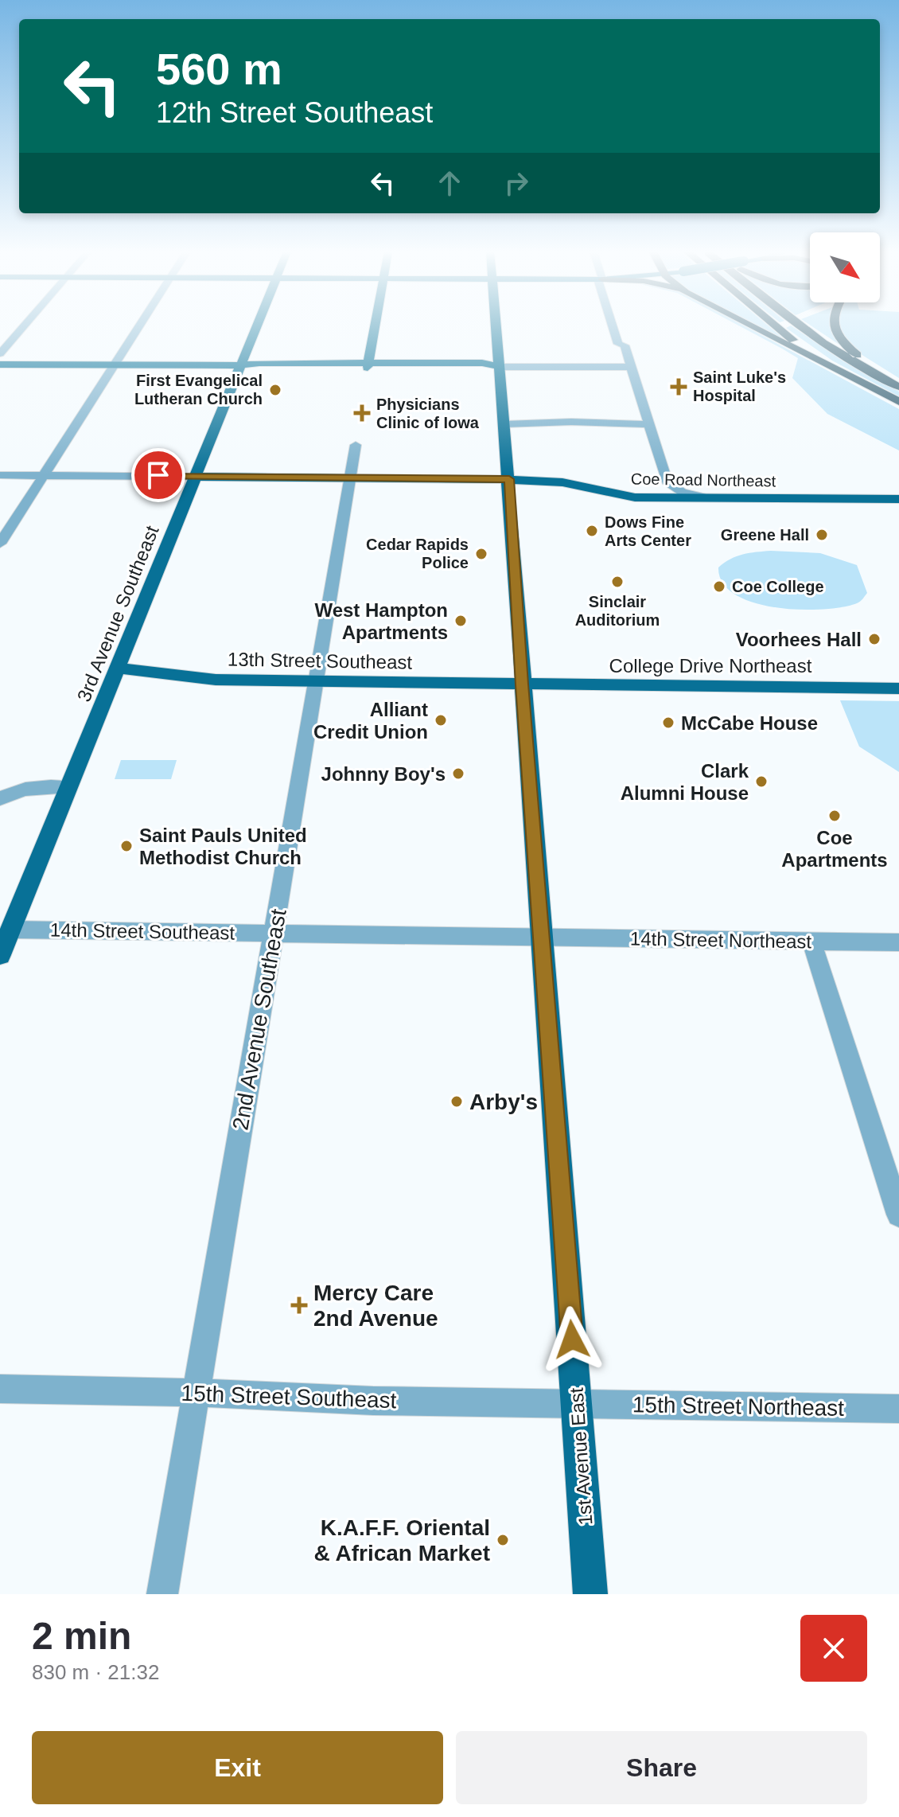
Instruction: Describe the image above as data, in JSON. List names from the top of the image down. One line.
{"streets":{"main road":["Coe Road Northeast","3rd Avenue Southeast","13th Street Southeast","College Drive Northeast","1st Avenue East"],"street":["14th Street Southeast","14th Street Northeast","2nd Avenue Southeast","15th Street Southeast","15th Street Northeast"]},"crossings":[["Coe Road Northeast","3rd Avenue Southeast"],["Coe Road Northeast","2nd Avenue Southeast"],["Coe Road Northeast","1st Avenue East"],["3rd Avenue Southeast","13th Street Southeast"],["3rd Avenue Southeast","14th Street Southeast"],["13th Street Southeast","College Drive Northeast"],["13th Street Southeast","2nd Avenue Southeast"],["13th Street Southeast","1st Avenue East"],["College Drive Northeast","1st Avenue East"],["14th Street Southeast","14th Street Northeast"],["14th Street Southeast","2nd Avenue Southeast"],["14th Street Southeast","1st Avenue East"],["14th Street Northeast","1st Avenue East"],["2nd Avenue Southeast","15th Street Southeast"],["15th Street Southeast","15th Street Northeast"],["15th Street Southeast","1st Avenue East"],["15th Street Northeast","1st Avenue East"]],"places":{"health":["Saint Luke's Hospital","Physicians Clinic of Iowa","Mercy Care 2nd Avenue"],"other":["First Evangelical Lutheran Church","Dows Fine Arts Center","Greene Hall","Cedar Rapids Police","Sinclair Auditorium","Coe College","West Hampton Apartments","Voorhees Hall","Alliant Credit Union","McCabe House","Johnny Boy's","Clark Alumni House","Coe Apartments","Saint Pauls United Methodist Church","Arby's","K.A.F.F. Oriental & African Market"]},"north":"bottom right","page":{"turn":["560 m","12th Street Southeast"],"heading":["2 min","830 m · 21:32"],"buttons":["Exit","Share"]}}
